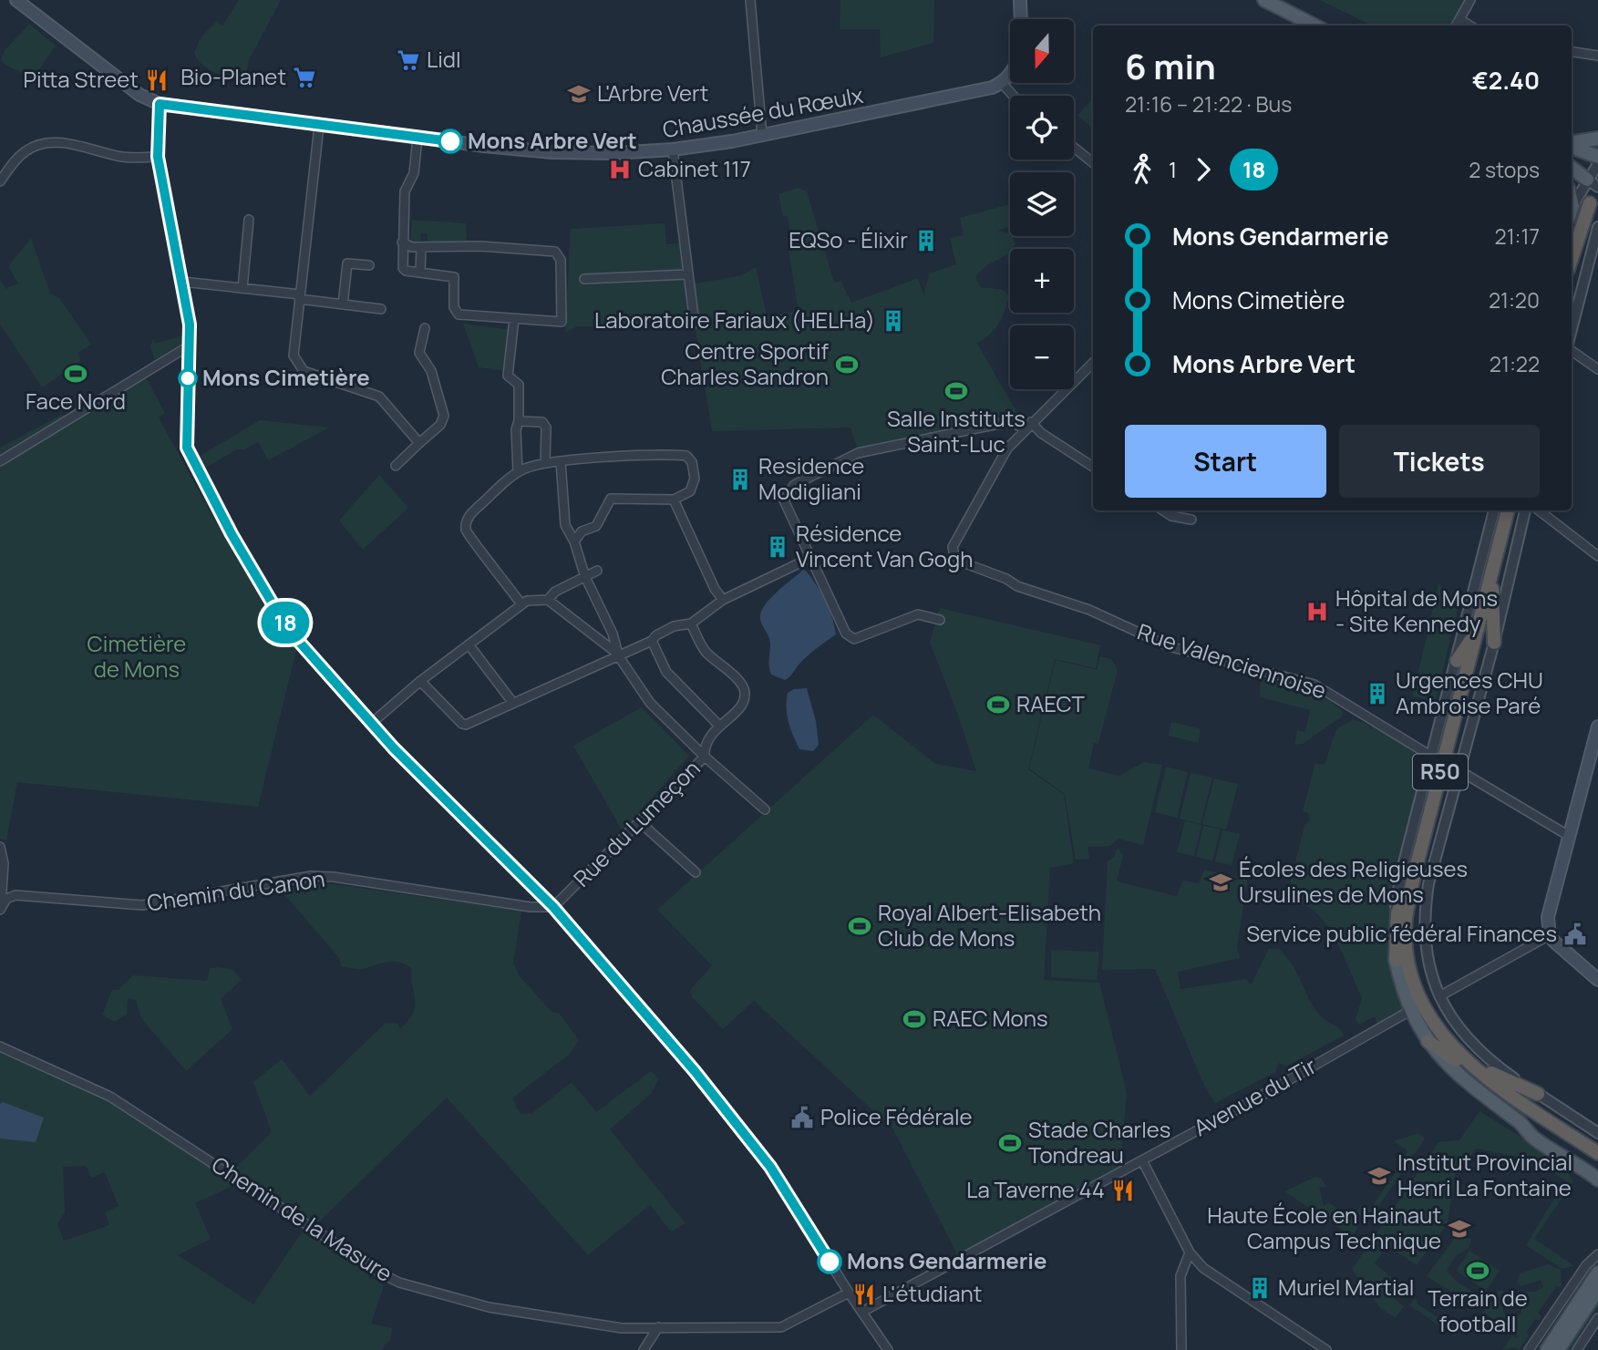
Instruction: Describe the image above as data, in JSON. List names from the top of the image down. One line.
{"streets":{"highway":["R50"],"main road":["Chaussée du Rœulx"],"street":["Rue Valenciennoise","Rue du Lumeçon","Chemin du Canon","Avenue du Tir","Chemin de la Masure"]},"crossings":[["Rue du Lumeçon","Chemin du Canon"]],"parks":["Cimetière de Mons"],"places":{"supermarket":["Lidl","Bio-Planet"],"restaurant":["Pitta Street","La Taverne 44","L'étudiant"],"school or university":["L'Arbre Vert","Écoles des Religieuses Ursulines de Mons","Institut Provincial Henri La Fontaine","Haute École en Hainaut Campus Technique"],"other":["Mons Arbre Vert","Mons Cimetière","Mons Gendarmerie"],"hospital":["Cabinet 117","Hôpital de Mons - Site Kennedy"],"building":["EQSo - Élixir","Laboratoire Fariaux (HELHa)","Residence Modigliani","Résidence Vincent Van Gogh","Urgences CHU Ambroise Paré","Muriel Martial"],"sports":["Centre Sportif Charles Sandron","Face Nord","Salle Instituts Saint-Luc","RAECT","Royal Albert-Elisabeth Club de Mons","RAEC Mons","Stade Charles Tondreau","Terrain de football"],"public building":["Service public fédéral Finances","Police Fédérale"]},"lines":["bus line 18"],"north":"bottom","page":{"on_map":"18","map_buttons":["+","−"],"heading":["6 min","21:16 – 21:22 · Bus","€2.40"],"legs":["1","18","2 stops"],"list":[{"name":"Mons Gendarmerie","value":"21:17"},{"name":"Mons Cimetière","value":"21:20"},{"name":"Mons Arbre Vert","value":"21:22"}],"buttons":["Start","Tickets"]}}
